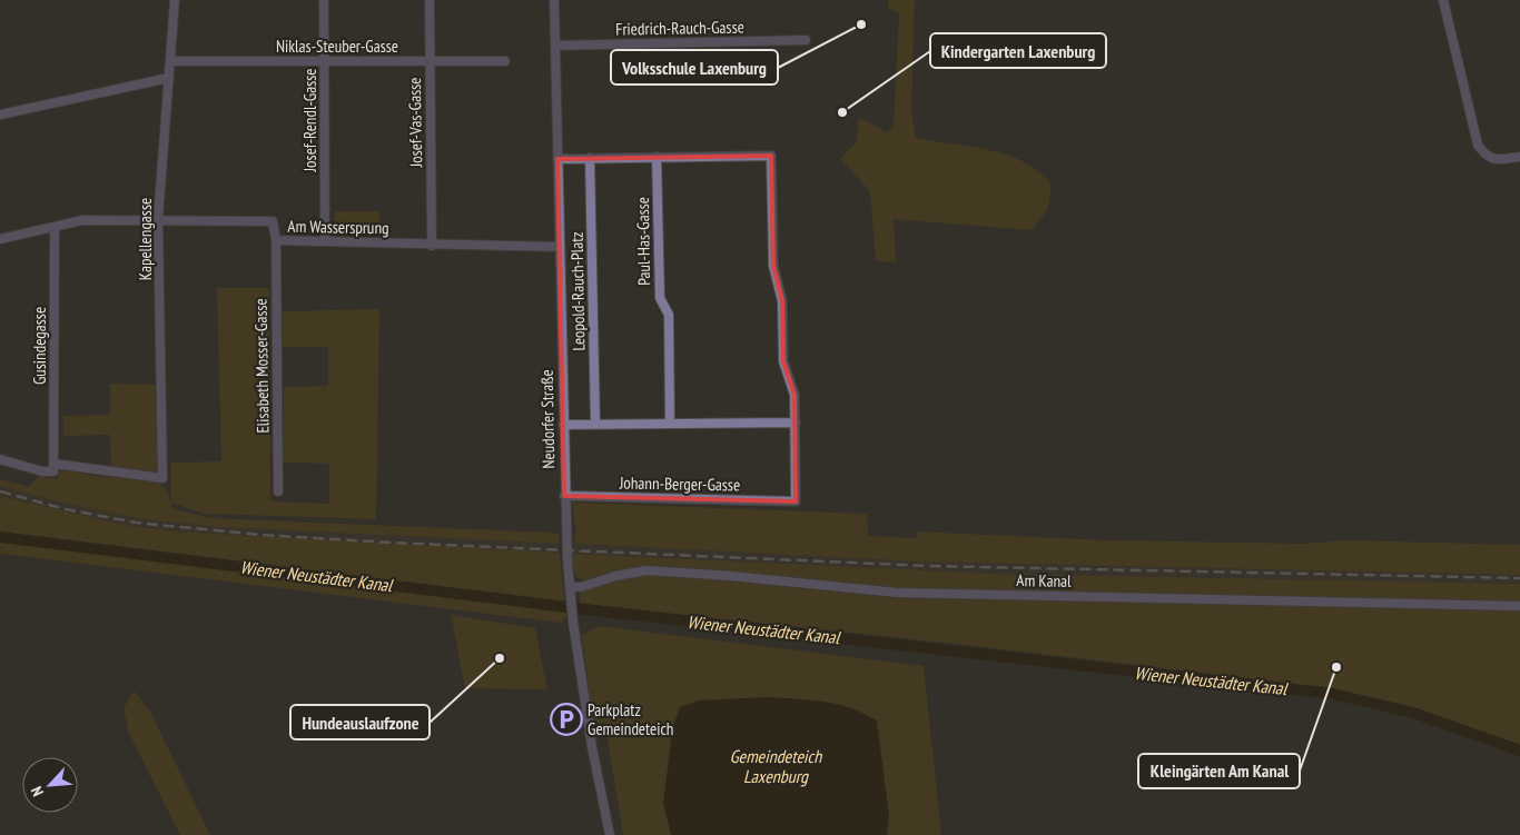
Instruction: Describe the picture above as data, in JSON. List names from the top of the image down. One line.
{"streets":{"street":["Friedrich-Rauch-Gasse","Niklas-Steuber-Gasse","Josef-Rendl-Gasse","Josef-Vas-Gasse","Am Wassersprung","Kapellengasse","Paul-Has-Gasse","Leopold-Rauch-Platz","Gusindegasse","Elisabeth Mosser-Gasse","Neudorfer Straße","Johann-Berger-Gasse","Am Kanal"]},"crossings":[["Friedrich-Rauch-Gasse","Neudorfer Straße"],["Niklas-Steuber-Gasse","Josef-Rendl-Gasse"],["Niklas-Steuber-Gasse","Josef-Vas-Gasse"],["Niklas-Steuber-Gasse","Kapellengasse"],["Josef-Rendl-Gasse","Am Wassersprung"],["Josef-Vas-Gasse","Am Wassersprung"],["Am Wassersprung","Kapellengasse"],["Am Wassersprung","Gusindegasse"],["Am Wassersprung","Elisabeth Mosser-Gasse"],["Am Wassersprung","Neudorfer Straße"],["Kapellengasse","Gusindegasse"],["Neudorfer Straße","Johann-Berger-Gasse"],["Neudorfer Straße","Am Kanal"]],"water":["Wiener Neustädter Kanal","Gemeindeteich Laxenburg"],"places":{"other":["Volksschule Laxenburg","Kindergarten Laxenburg","Hundeauslaufzone","Kleingärten Am Kanal"],"parking":["Parkplatz Gemeindeteich"]},"north":"bottom left"}
